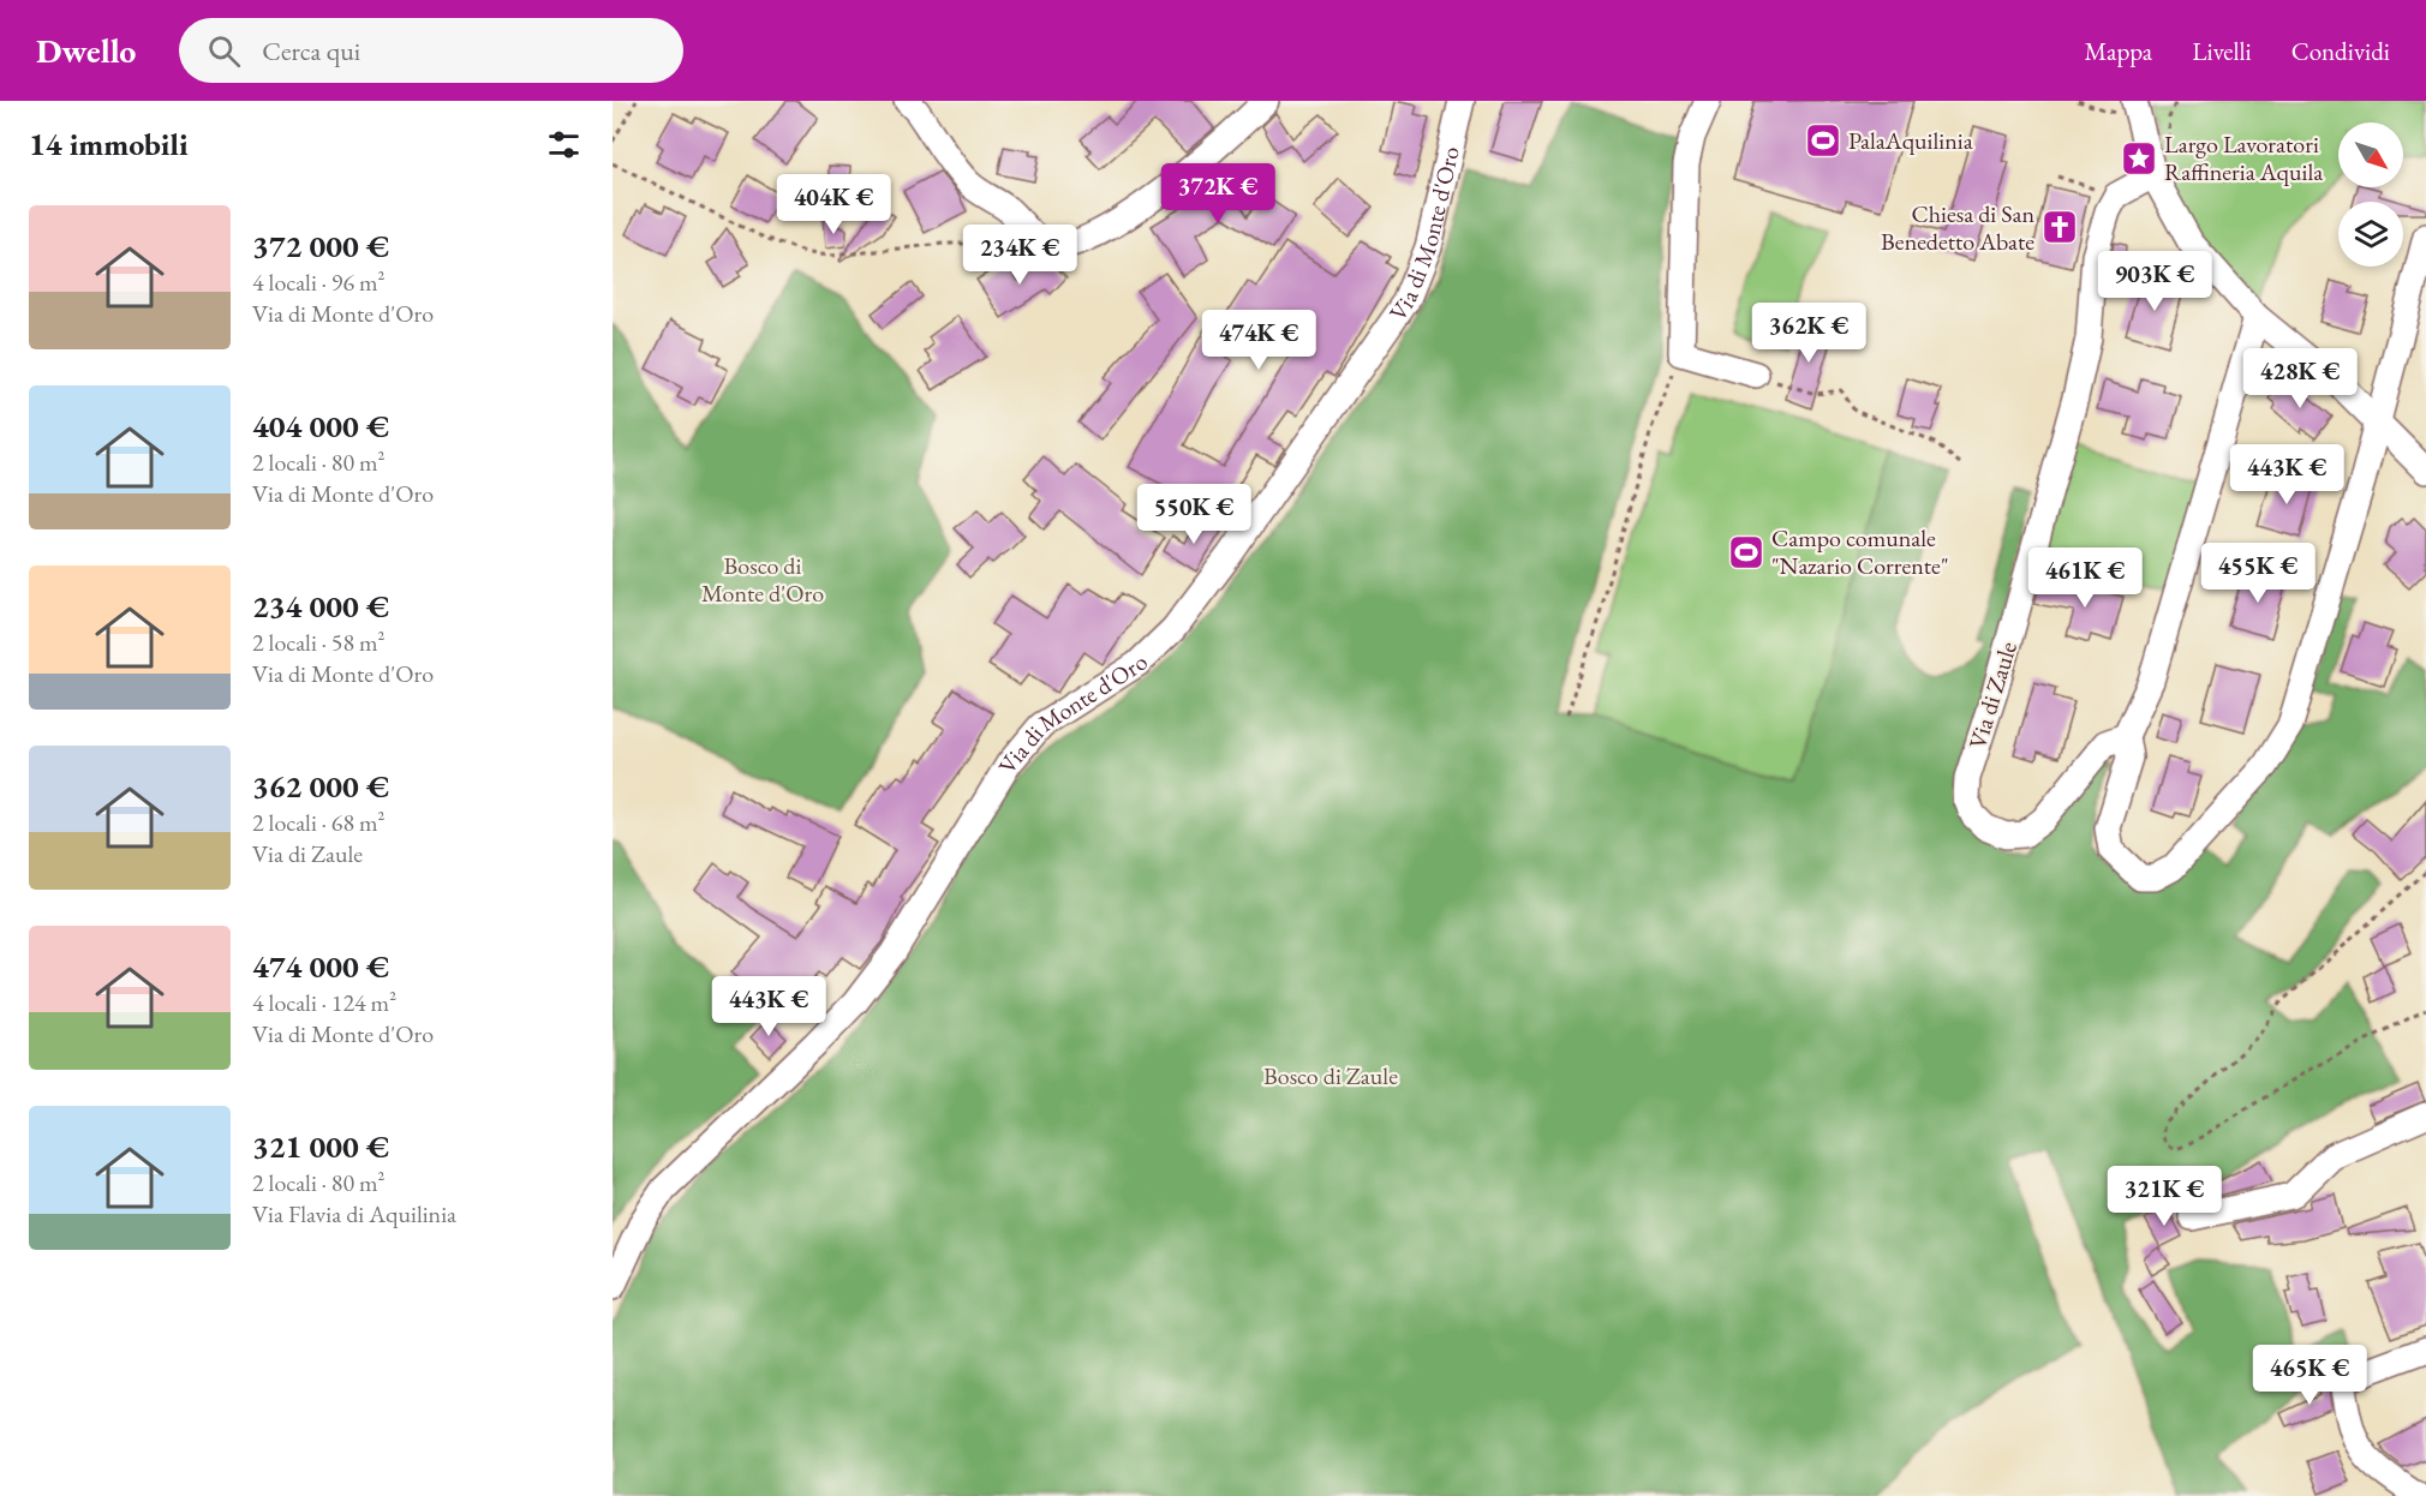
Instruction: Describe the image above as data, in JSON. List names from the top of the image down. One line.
{"streets":{"street":["Via di Monte d'Oro","Via di Zaule"]},"parks":["Bosco di Monte d'Oro","Bosco di Zaule"],"places":{"sports":["PalaAquilinia","Campo comunale \"Nazario Corrente\""],"place":["Largo Lavoratori Raffineria Aquila"],"church":["Chiesa di San Benedetto Abate"]},"north":"bottom right","page":{"header":"Dwello","search":"Cerca qui","nav":["Mappa","Livelli","Condividi"],"heading":"14 immobili","price":["372K €","404K €","234K €","903K €","362K €","474K €","428K €","443K €","550K €","455K €","461K €","443K €","321K €","465K €"],"list":[{"name":"372 000 €","note":"4 locali · 96 m² · Via di Monte d'Oro"},{"name":"404 000 €","note":"2 locali · 80 m² · Via di Monte d'Oro"},{"name":"234 000 €","note":"2 locali · 58 m² · Via di Monte d'Oro"},{"name":"362 000 €","note":"2 locali · 68 m² · Via di Zaule"},{"name":"474 000 €","note":"4 locali · 124 m² · Via di Monte d'Oro"},{"name":"321 000 €","note":"2 locali · 80 m² · Via Flavia di Aquilinia"}]}}
